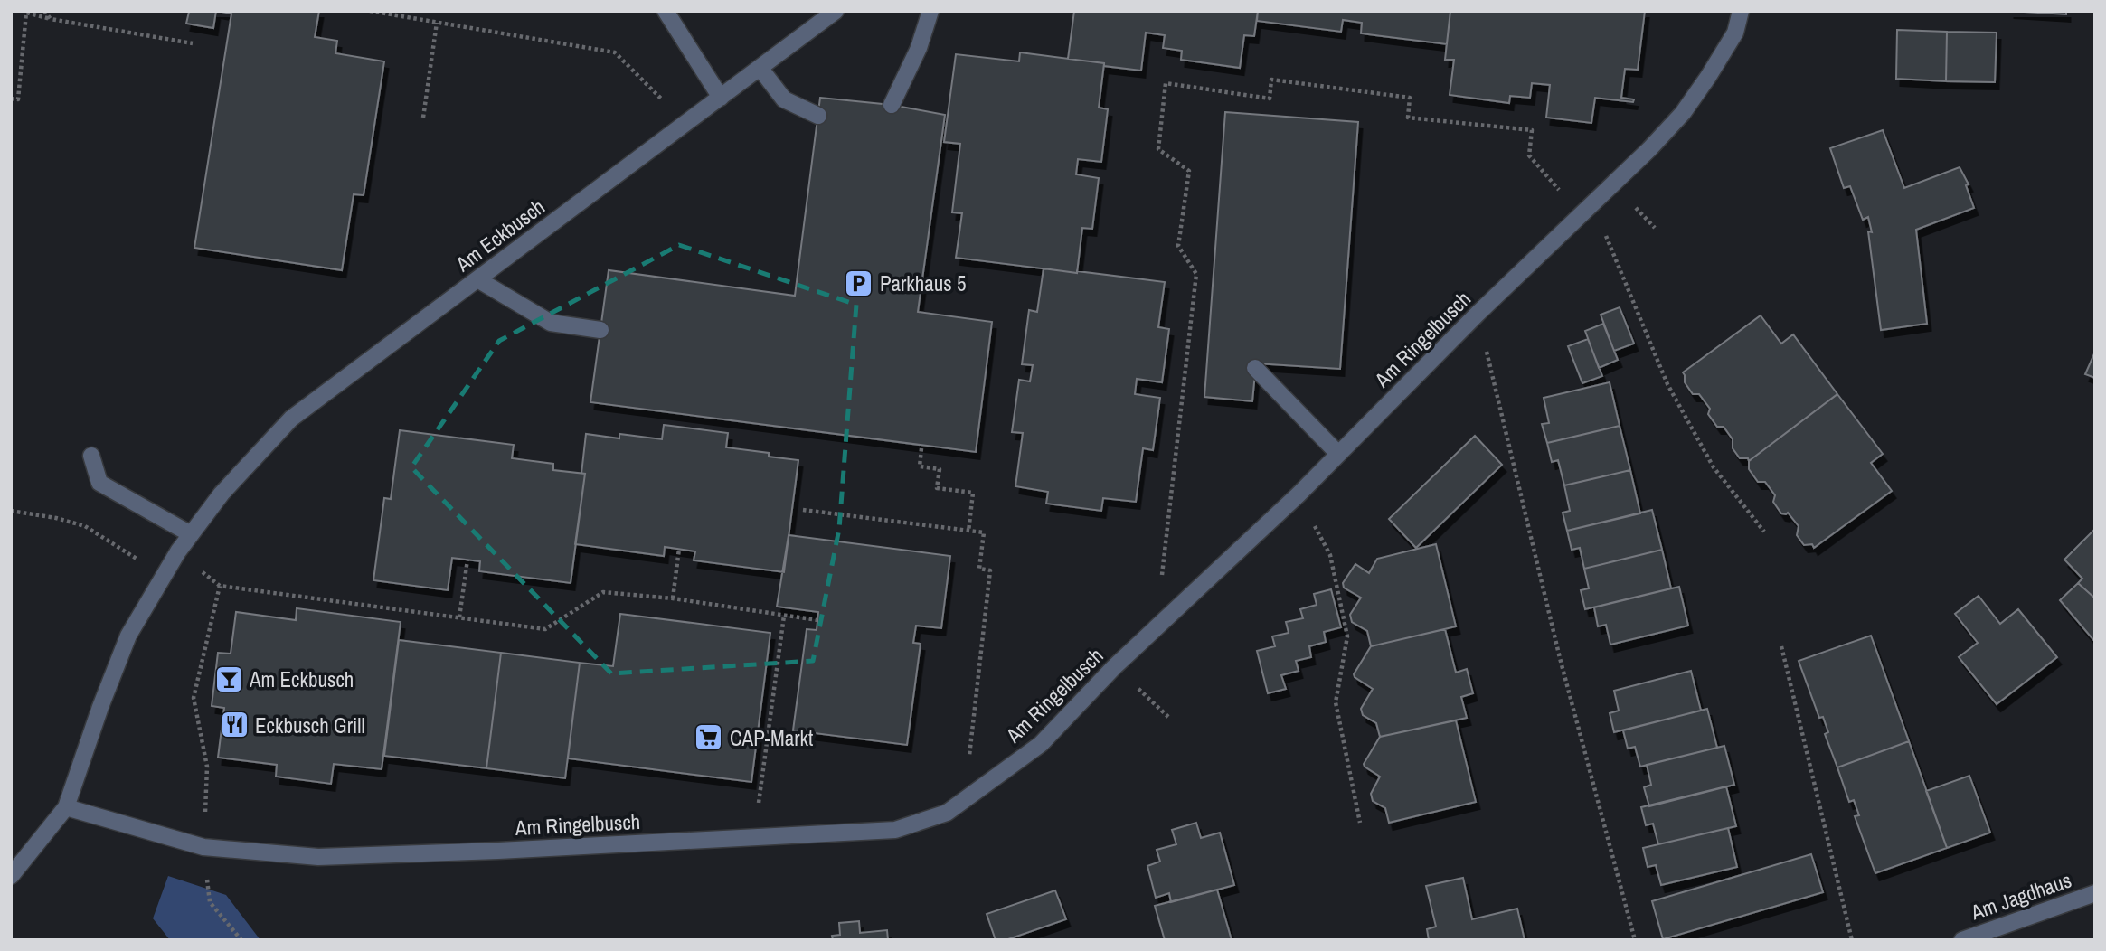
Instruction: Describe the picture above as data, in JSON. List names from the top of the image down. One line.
{"streets":{"street":["Am Eckbusch","Am Ringelbusch","Am Jagdhaus"]},"crossings":[["Am Eckbusch","Am Ringelbusch"]],"places":{"parking":["Parkhaus 5"],"bar":["Am Eckbusch"],"restaurant":["Eckbusch Grill"],"supermarket":["CAP-Markt"]}}
